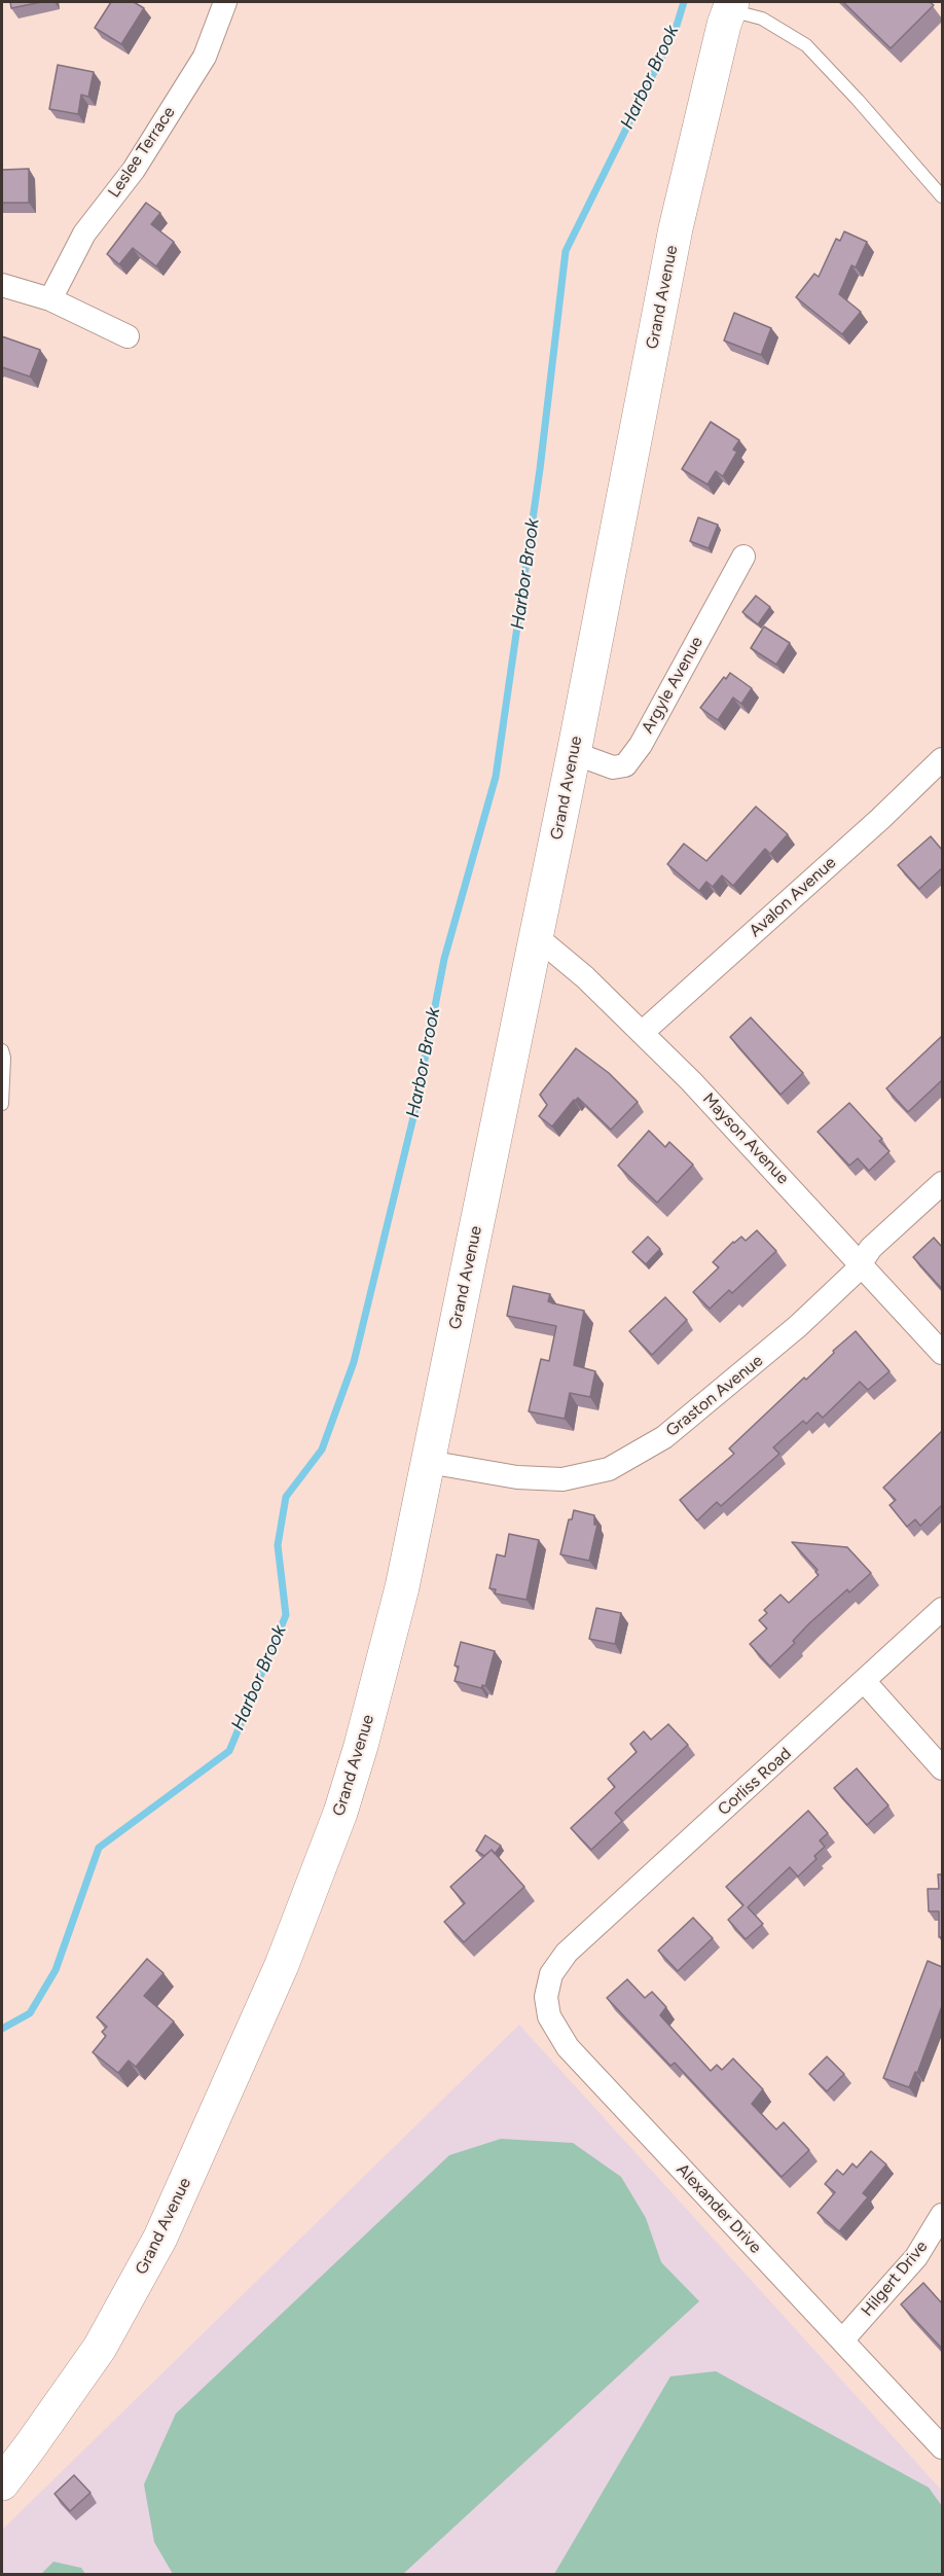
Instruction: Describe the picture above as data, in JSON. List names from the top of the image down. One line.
{"streets":{"street":["Leslee Terrace","Grand Avenue","Argyle Avenue","Avalon Avenue","Mayson Avenue","Graston Avenue","Corliss Road","Alexander Drive","Hilgert Drive"]},"crossings":[["Grand Avenue","Argyle Avenue"],["Grand Avenue","Mayson Avenue"],["Grand Avenue","Graston Avenue"],["Avalon Avenue","Mayson Avenue"],["Mayson Avenue","Graston Avenue"],["Corliss Road","Alexander Drive"],["Alexander Drive","Hilgert Drive"]],"water":["Harbor Brook"]}
